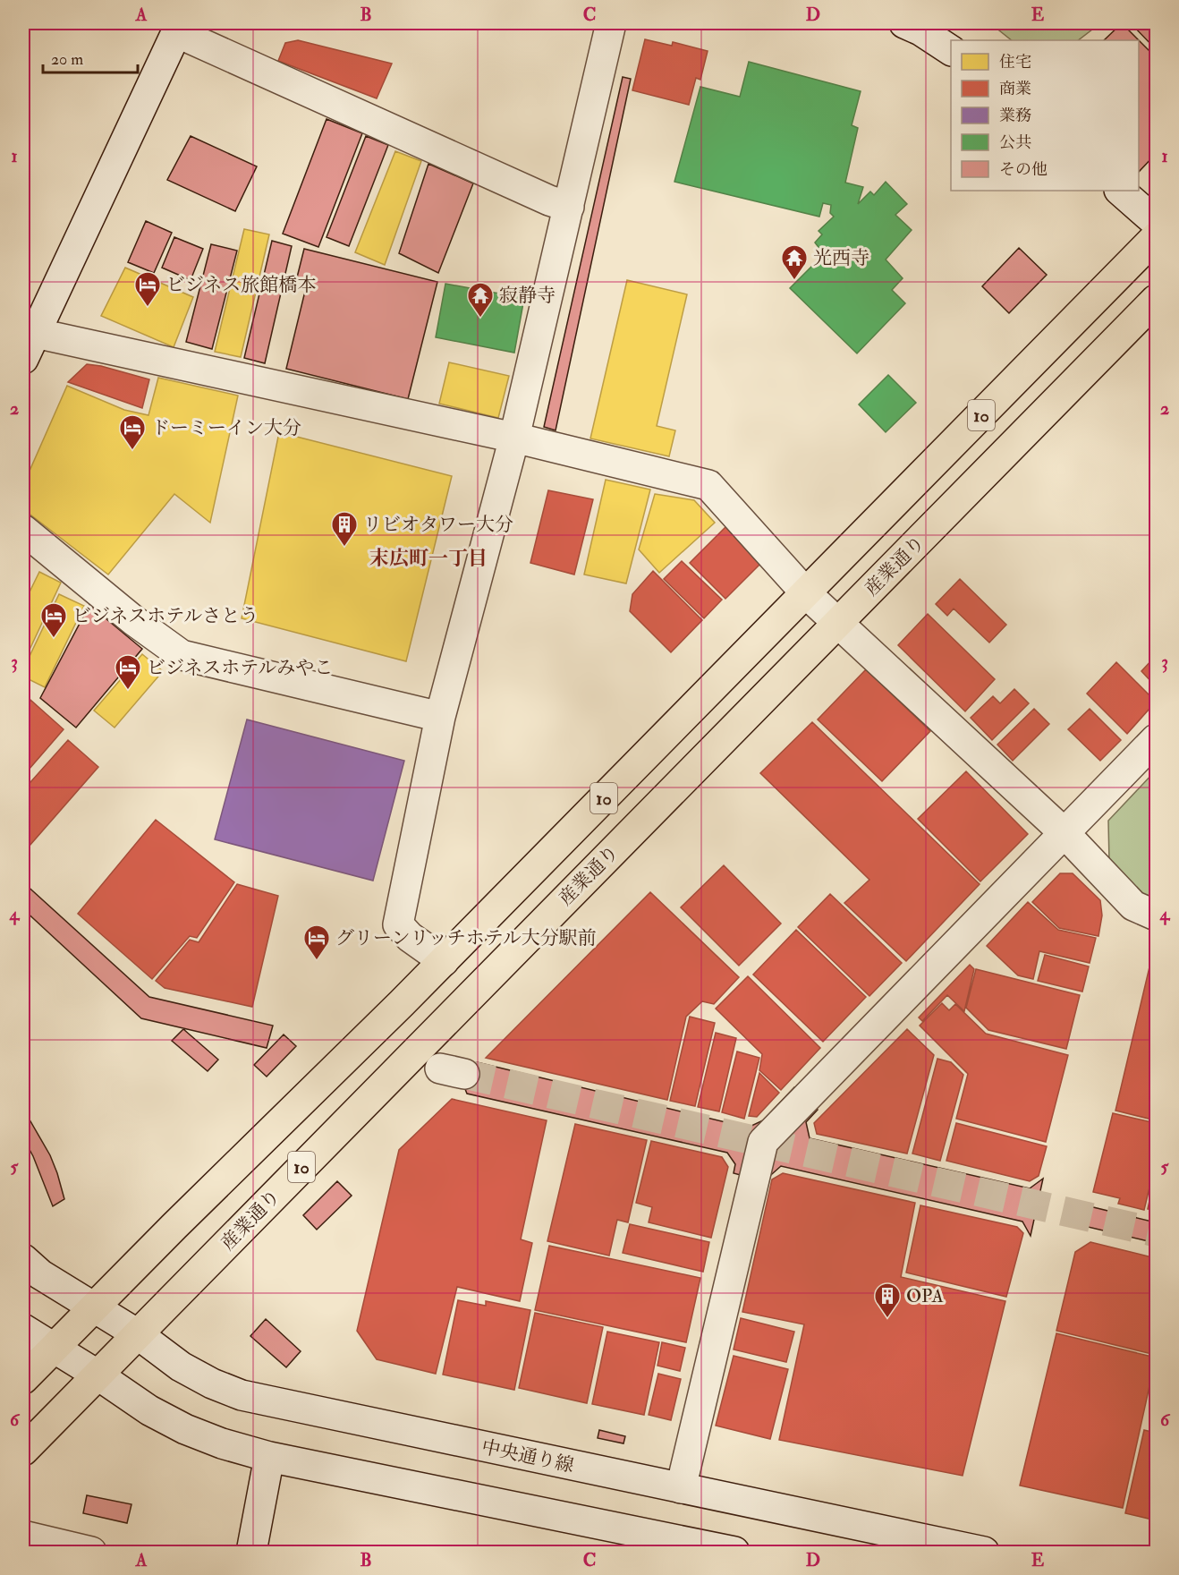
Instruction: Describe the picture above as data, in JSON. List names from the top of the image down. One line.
{"streets":{"highway":["10","産業通り"],"street":["中央通り線"]},"crossings":[["10","中央通り線"],["産業通り","中央通り線"]],"districts":["末広町一丁目"],"places":{"temple":["光西寺","寂静寺"],"hotel":["ビジネス旅館橋本","ドーミーイン大分","ビジネスホテルさとう","ビジネスホテルみやこ","グリーンリッチホテル大分駅前"],"building":["リビオタワー大分","OPA"]},"legend":["住宅","商業","業務","公共","その他"],"scale_bar":"20 m","grid":{"columns":["A","B","C","D","E"],"rows":["1","2","3","4","5","6"]}}
